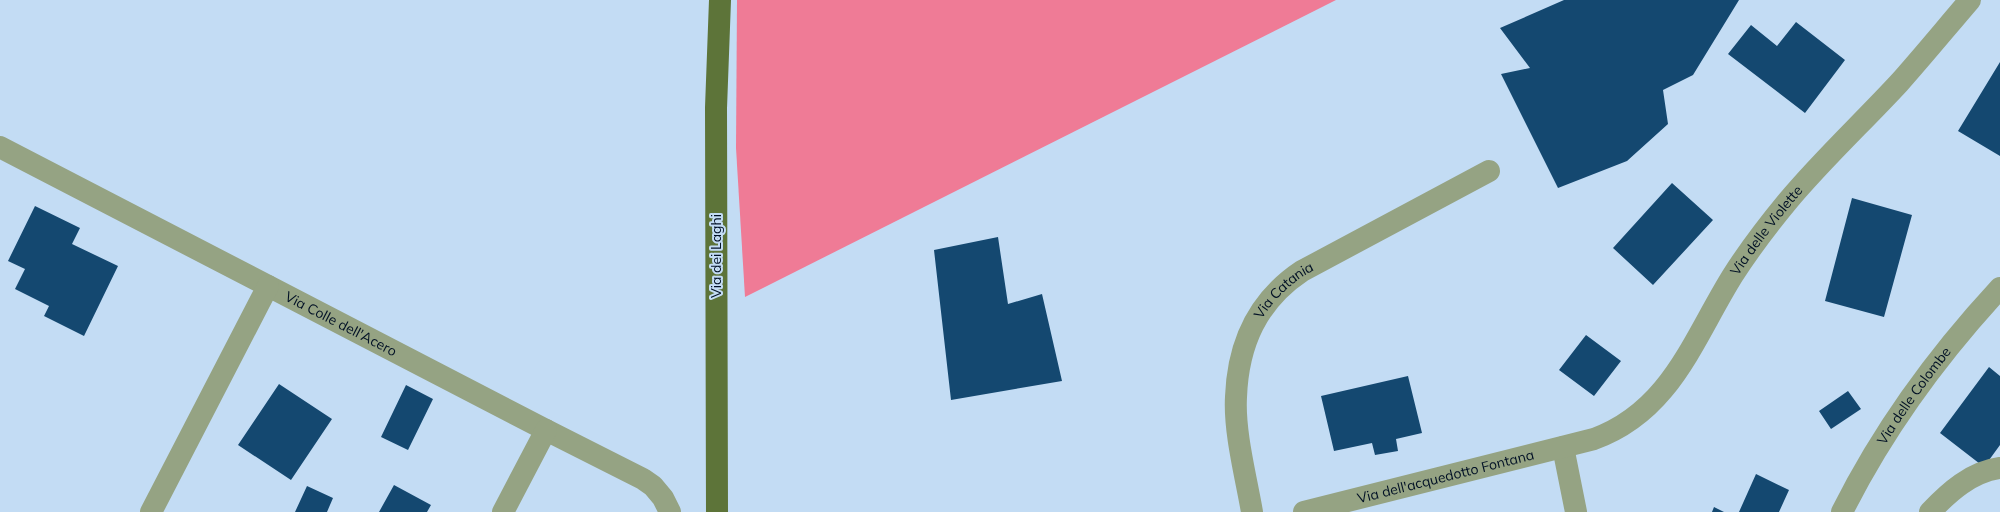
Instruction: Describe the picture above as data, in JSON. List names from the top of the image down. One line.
{"streets":{"main road":["Via dei Laghi"],"street":["Via delle Violette","Via Catania","Via Colle dell'Acero","Via delle Colombe","Via dell'acquedotto Fontana"]},"crossings":[["Via delle Violette","Via dell'acquedotto Fontana"]]}
